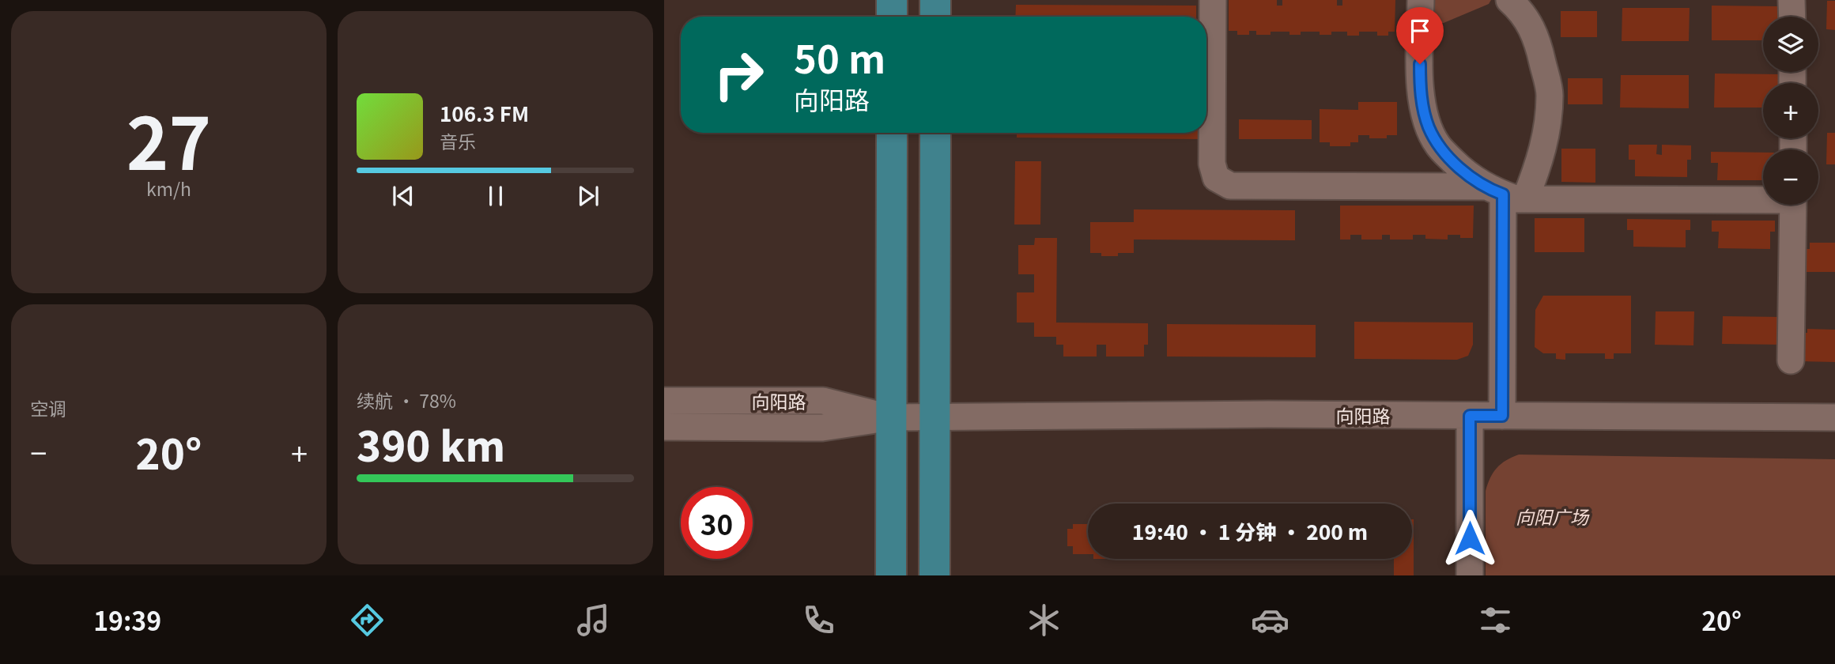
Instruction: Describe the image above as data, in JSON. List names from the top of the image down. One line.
{"streets":{"street":["向阳路"]},"parks":["向阳广场"],"page":{"tile":[["27","km/h"],"空调",["续航 · 78%","390 km"]],"map_buttons":["+","−"],"turn":["50 m","向阳路"],"song":["106.3 FM","音乐"],"heat":["−","20°","+"],"limit":"30","trip":"19:40 · 1 分钟 · 200 m","tabs":["19:39","20°"]}}
